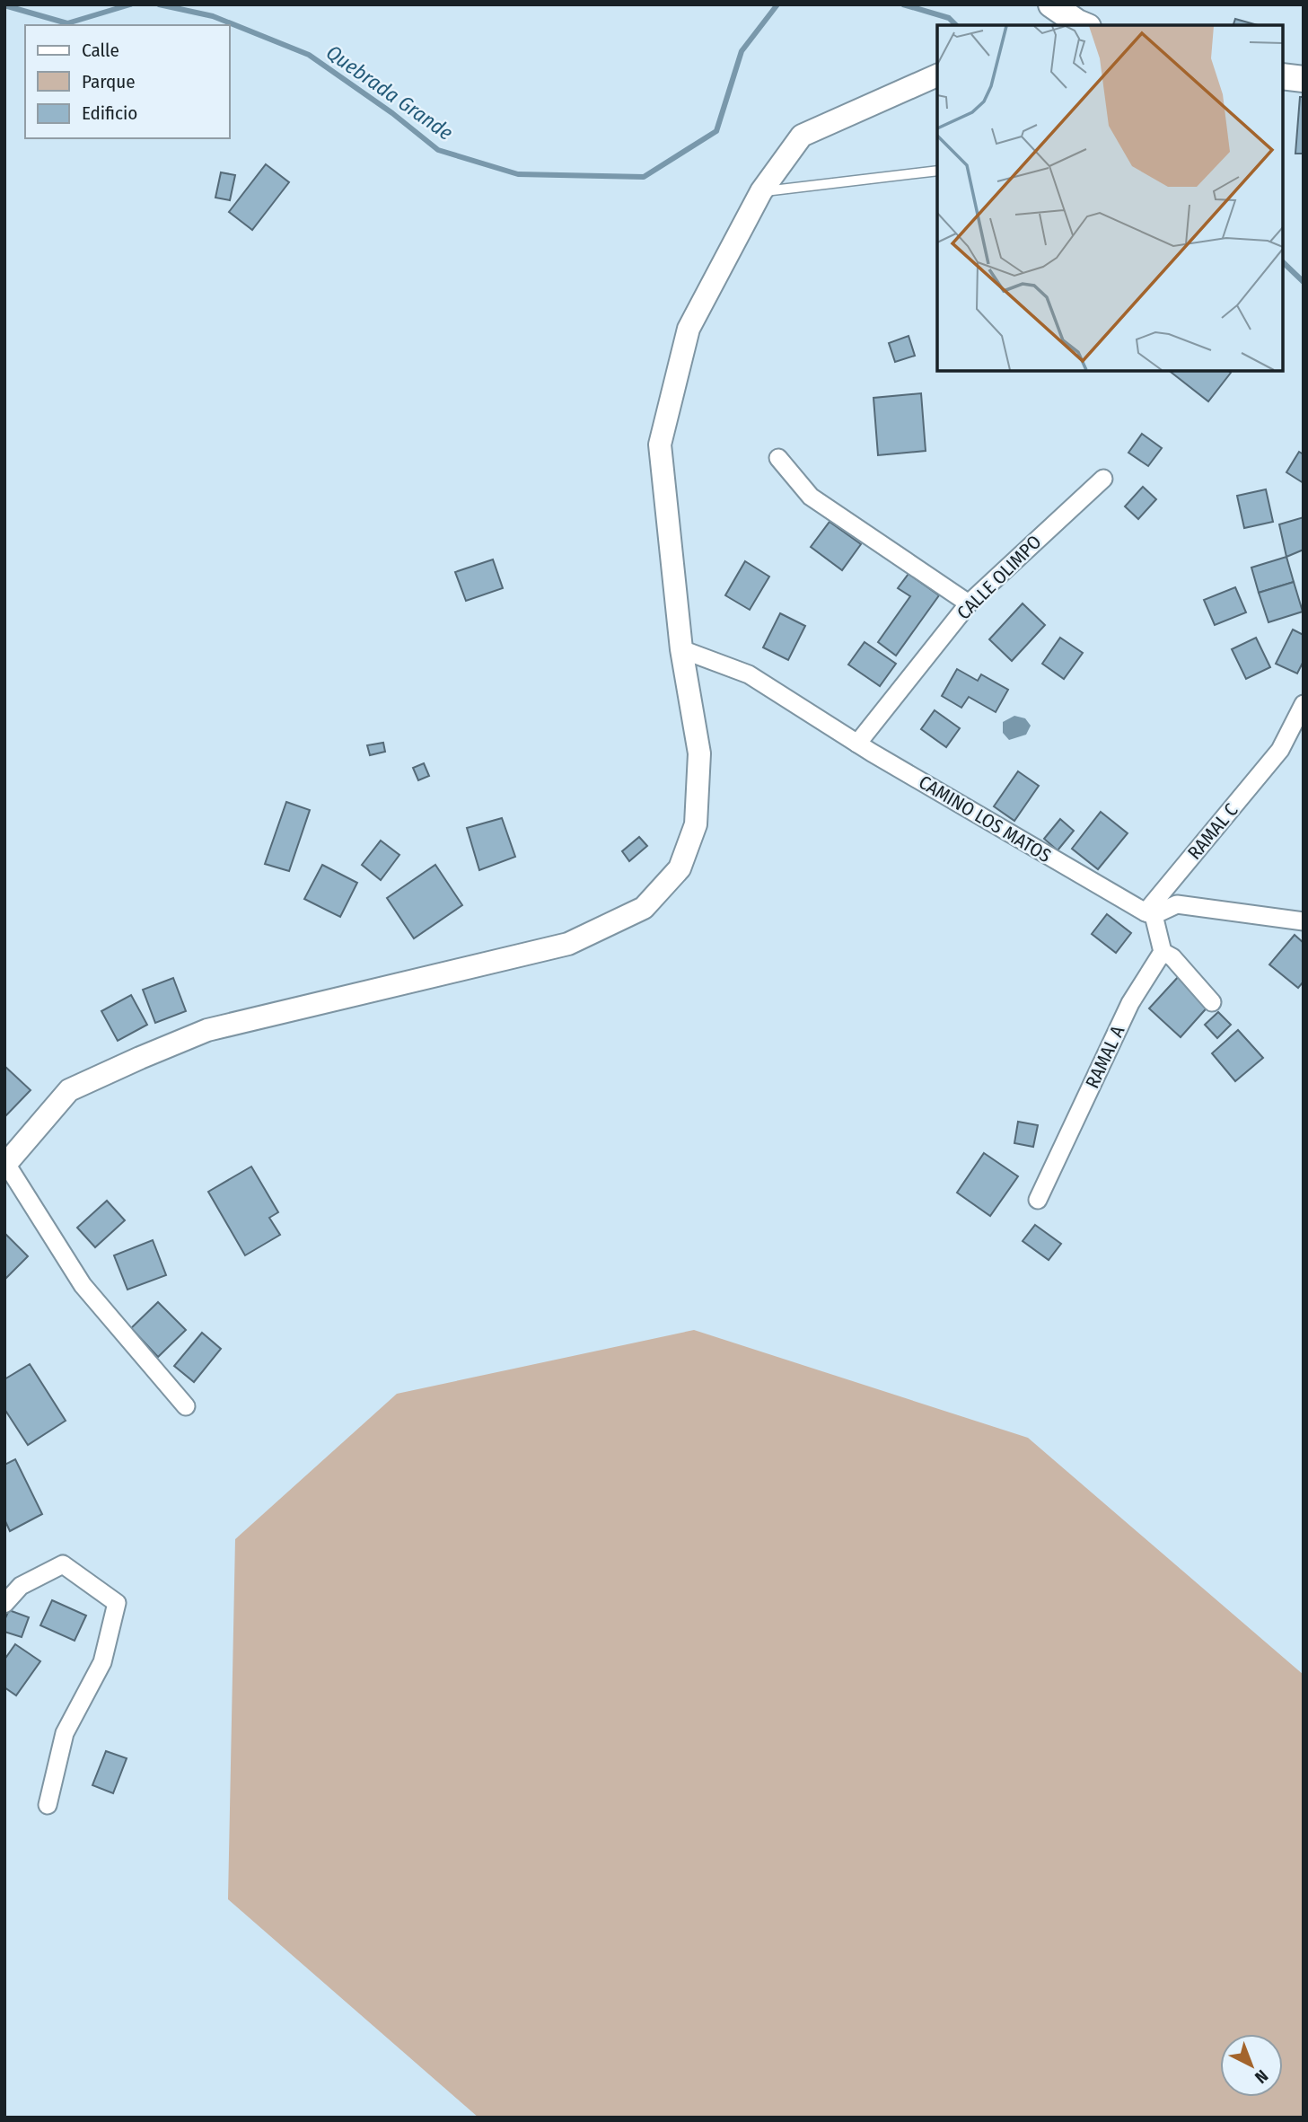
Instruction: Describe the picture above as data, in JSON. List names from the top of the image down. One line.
{"streets":{"street":["CALLE OLIMPO","CAMINO LOS MATOS","RAMAL C","RAMAL A"]},"crossings":[["CALLE OLIMPO","CAMINO LOS MATOS"],["CAMINO LOS MATOS","RAMAL C"]],"water":["Quebrada Grande"],"legend":["Calle","Parque","Edificio"],"north":"bottom right"}
